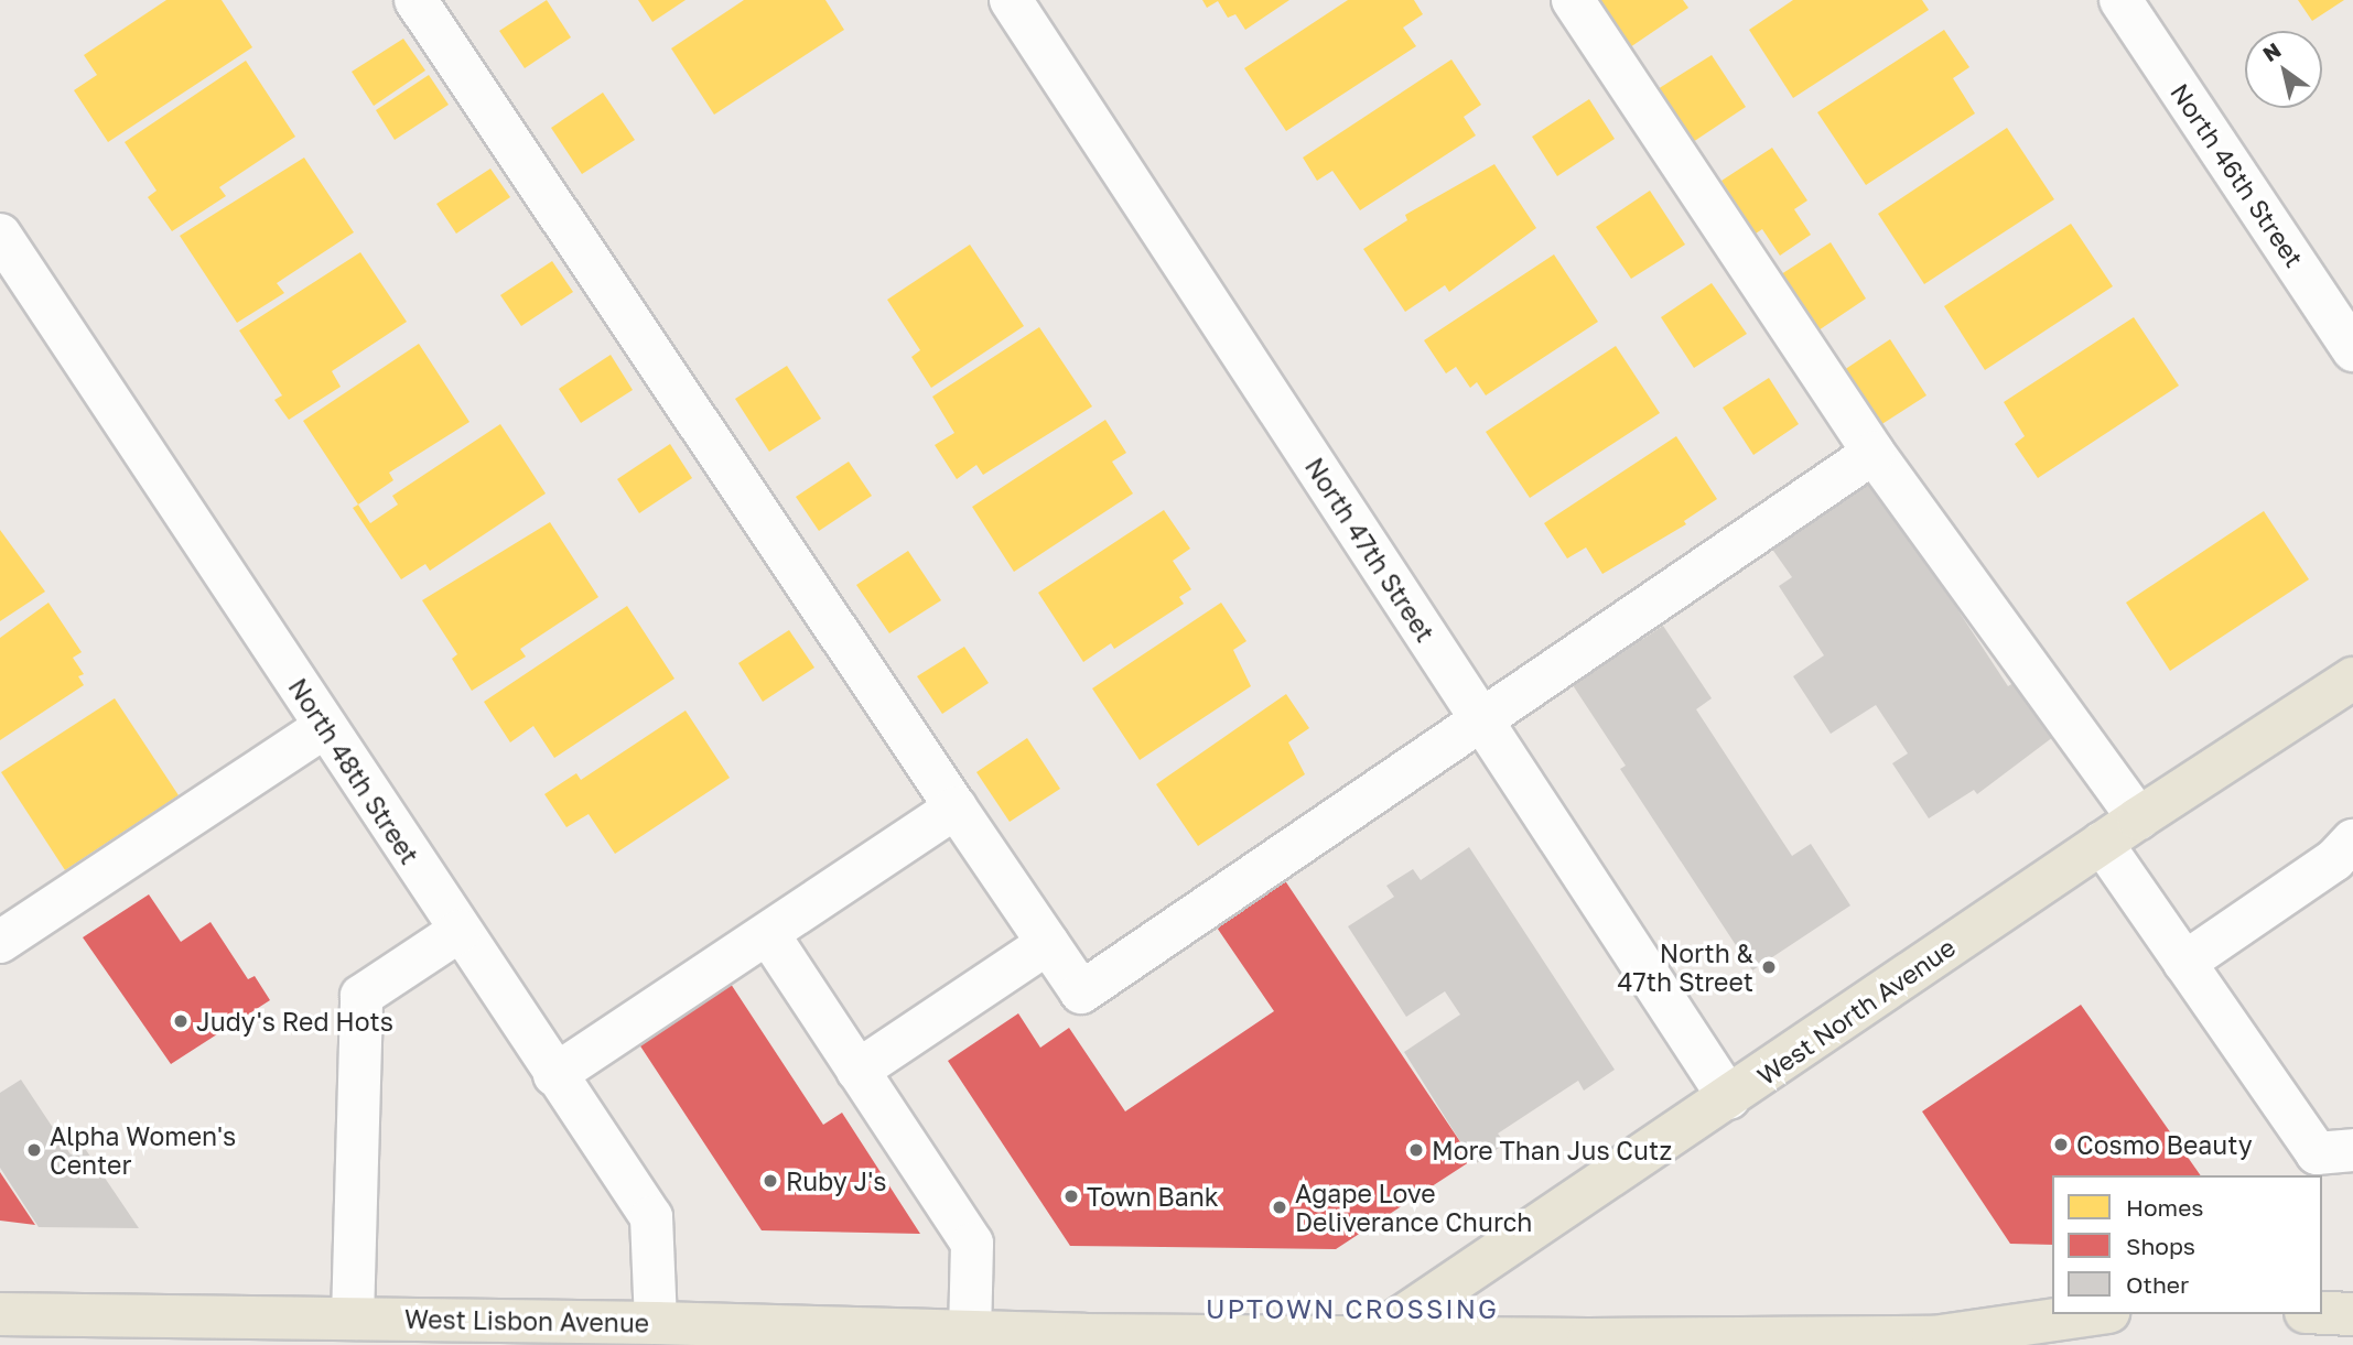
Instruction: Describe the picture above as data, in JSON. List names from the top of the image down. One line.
{"streets":{"main road":["West North Avenue","West Lisbon Avenue"],"street":["North 46th Street","North 47th Street","North 48th Street"]},"crossings":[["North 47th Street","West North Avenue"],["North 48th Street","West Lisbon Avenue"],["West North Avenue","West Lisbon Avenue"]],"districts":["UPTOWN CROSSING"],"places":["North & 47th Street","Judy's Red Hots","Cosmo Beauty","Alpha Women's Center","More Than Jus Cutz","Ruby J's","Town Bank","Agape Love Deliverance Church"],"legend":["Homes","Shops","Other"],"north":"top left"}
